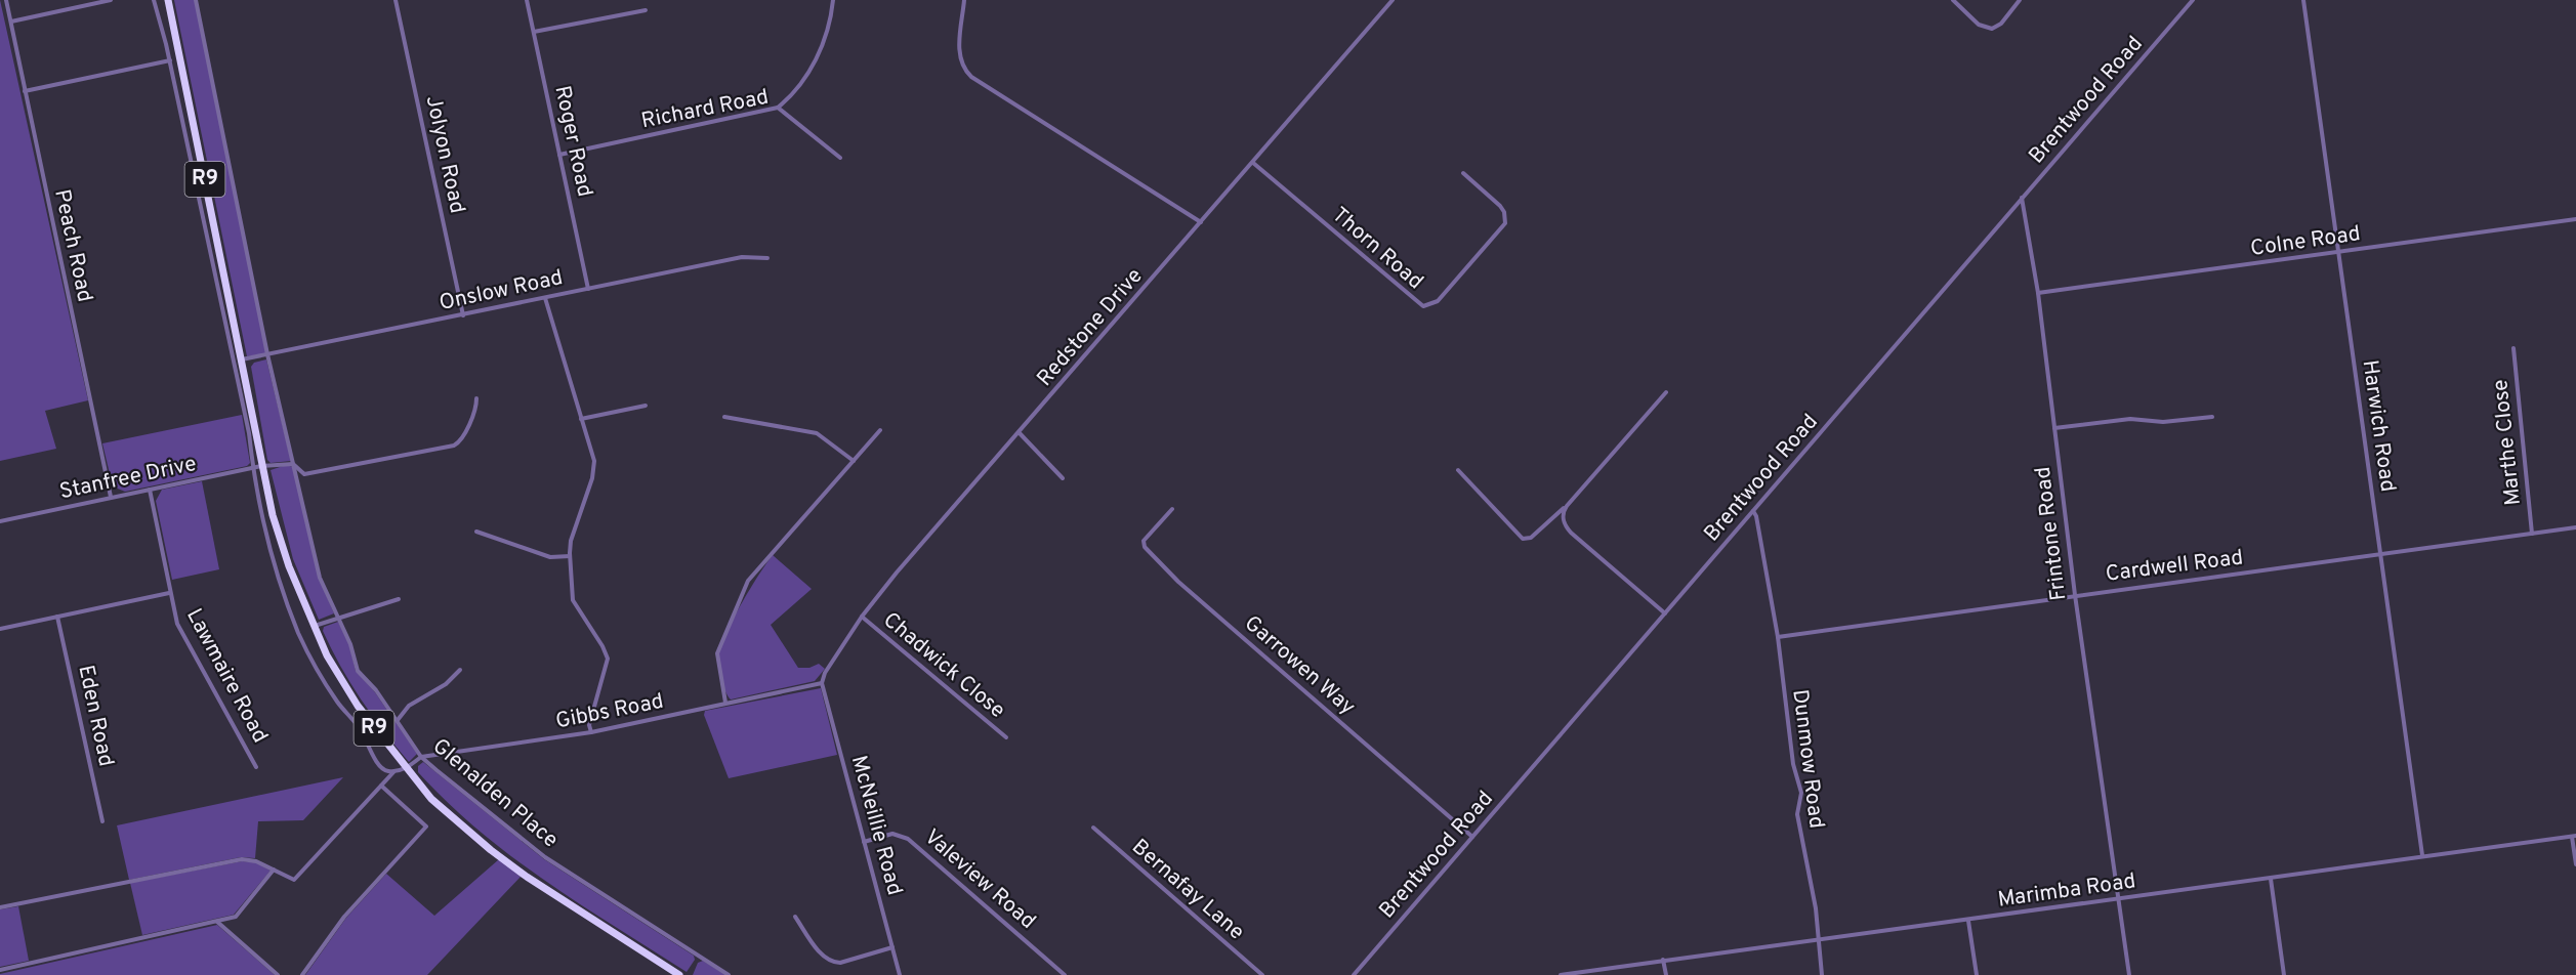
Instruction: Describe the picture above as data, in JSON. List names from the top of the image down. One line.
{"streets":{"highway":["R9"],"street":["Brentwood Road","Richard Road","Roger Road","Jolyon Road","Colne Road","Peach Road","Thorn Road","Onslow Road","Redstone Drive","Harwich Road","Marthe Close","Stanfree Drive","Frintone Road","Cardwell Road","Chadwick Close","Garrowen Way","Lawmaire Road","Gibbs Road","Eden Road","Dunmow Road","Glenalden Place","McNeillie Road","Valeview Road","Bernafay Lane","Marimba Road"]},"crossings":[["Brentwood Road","Frintone Road"],["Brentwood Road","Garrowen Way"],["Brentwood Road","Dunmow Road"],["Richard Road","Roger Road"],["Roger Road","Onslow Road"],["Jolyon Road","Onslow Road"],["R9","Onslow Road"],["R9","Stanfree Drive"],["R9","Gibbs Road"],["Colne Road","Harwich Road"],["Colne Road","Frintone Road"],["Peach Road","Stanfree Drive"],["Thorn Road","Redstone Drive"],["Onslow Road","Glenalden Place"],["Redstone Drive","Chadwick Close"],["Redstone Drive","Gibbs Road"],["Redstone Drive","McNeillie Road"],["Harwich Road","Cardwell Road"],["Harwich Road","Marimba Road"],["Marthe Close","Cardwell Road"],["Stanfree Drive","Lawmaire Road"],["Stanfree Drive","Glenalden Place"],["Frintone Road","Cardwell Road"],["Frintone Road","Marimba Road"],["Cardwell Road","Dunmow Road"],["Gibbs Road","Glenalden Place"],["Gibbs Road","McNeillie Road"],["Dunmow Road","Marimba Road"],["McNeillie Road","Valeview Road"]]}
